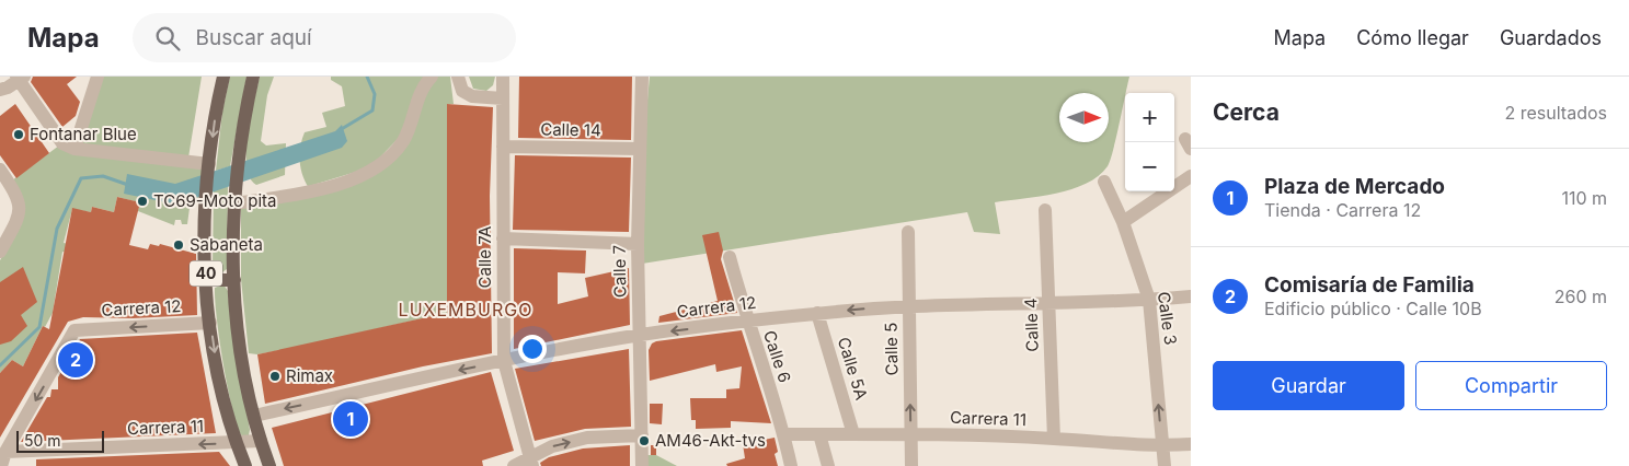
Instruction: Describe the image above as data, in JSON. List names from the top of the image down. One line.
{"streets":{"main road":["40"],"street":["Calle 14","Calle 7A","Calle 7","Carrera 12","Calle 3","Calle 4","Calle 5","Calle 6","Calle 5A","Carrera 11"]},"crossings":[["Calle 14","Calle 7A"],["Calle 14","Calle 7"],["Calle 7A","Carrera 12"],["Calle 7","Carrera 12"],["40","Carrera 12"],["40","Carrera 11"],["Carrera 12","Calle 3"],["Carrera 12","Calle 4"],["Carrera 12","Calle 5"],["Carrera 12","Calle 6"],["Carrera 12","Calle 5A"],["Carrera 12","Carrera 11"],["Calle 3","Carrera 11"],["Calle 4","Carrera 11"],["Calle 5","Carrera 11"],["Calle 6","Carrera 11"],["Calle 5A","Carrera 11"]],"one_way":["Carrera 12","Calle 3","Calle 5"],"districts":["LUXEMBURGO"],"places":["Fontanar Blue","TC69-Moto pita","Sabaneta","Rimax","AM46-Akt-tvs"],"scale_bar":"50 m","north":"right","page":{"header":"Mapa","search":"Buscar aquí","nav":["Mapa","Cómo llegar","Guardados"],"heading":["Cerca","2 resultados"],"map_buttons":["+","−"],"list":[{"mark":"1","name":"Plaza de Mercado","note":"Tienda · Carrera 12","value":"110 m"},{"mark":"2","name":"Comisaría de Familia","note":"Edificio público · Calle 10B","value":"260 m"}],"pins":["2","1"],"buttons":["Guardar","Compartir"],"scale":"50 m"}}
